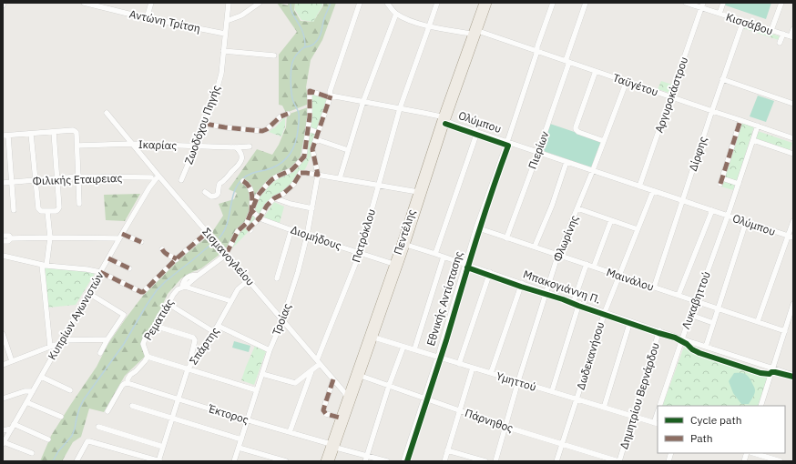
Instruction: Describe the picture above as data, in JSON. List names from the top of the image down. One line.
{"streets":{"main road":["Πεντέλης"],"street":["Αντώνη Τρίτση","Κισσάβου","Ταϋγέτου","Αργυροκάστρου","Ολύμπου","Ζωοδόχου Πηγής","Ικαρίας","Πιερίων","Δίρφης","Φιλικής Εταιρειας","Πατρόκλου","Διομήδους","Φλωρίνης","Σισμανογλείου","Μαινάλου","Μπακογιάννη Π.","Εθνικής Αντίστασης","Λυκαβηττού","Κυπρίων Αγωνιστών","Ρεματιάς","Τροίας","Σπάρτης","Δωδεκανήσου","Υμηττού","Δημητρίου Βερνάρδου","Έκτορος","Πάρνηθος"]},"crossings":[["Αντώνη Τρίτση","Ζωοδόχου Πηγής"],["Κισσάβου","Αργυροκάστρου"],["Κισσάβου","Δίρφης"],["Ταϋγέτου","Αργυροκάστρου"],["Ταϋγέτου","Πιερίων"],["Ταϋγέτου","Δίρφης"],["Ταϋγέτου","Πεντέλης"],["Ταϋγέτου","Φλωρίνης"],["Ταϋγέτου","Εθνικής Αντίστασης"],["Ταϋγέτου","Λυκαβηττού"],["Αργυροκάστρου","Ολύμπου"],["Ολύμπου","Πιερίων"],["Ολύμπου","Δίρφης"],["Ολύμπου","Πεντέλης"],["Ολύμπου","Πατρόκλου"],["Ολύμπου","Φλωρίνης"],["Ολύμπου","Εθνικής Αντίστασης"],["Ολύμπου","Λυκαβηττού"],["Ολύμπου","Δωδεκανήσου"],["Ζωοδόχου Πηγής","Ικαρίας"],["Ικαρίας","Σισμανογλείου"],["Πιερίων","Μαινάλου"],["Δίρφης","Μαινάλου"],["Φιλικής Εταιρειας","Κυπρίων Αγωνιστών"],["Πεντέλης","Διομήδους"],["Πεντέλης","Σισμανογλείου"],["Πεντέλης","Μπακογιάννη Π."],["Πεντέλης","Υμηττού"],["Πεντέλης","Έκτορος"],["Πεντέλης","Πάρνηθος"],["Πατρόκλου","Διομήδους"],["Πατρόκλου","Σισμανογλείου"],["Διομήδους","Τροίας"],["Φλωρίνης","Μαινάλου"],["Φλωρίνης","Μπακογιάννη Π."],["Φλωρίνης","Υμηττού"],["Φλωρίνης","Πάρνηθος"],["Σισμανογλείου","Κυπρίων Αγωνιστών"],["Σισμανογλείου","Ρεματιάς"],["Σισμανογλείου","Τροίας"],["Σισμανογλείου","Σπάρτης"],["Μαινάλου","Εθνικής Αντίστασης"],["Μαινάλου","Λυκαβηττού"],["Μαινάλου","Δωδεκανήσου"],["Μπακογιάννη Π.","Εθνικής Αντίστασης"],["Μπακογιάννη Π.","Λυκαβηττού"],["Μπακογιάννη Π.","Δωδεκανήσου"],["Μπακογιάννη Π.","Δημητρίου Βερνάρδου"],["Εθνικής Αντίστασης","Υμηττού"],["Εθνικής Αντίστασης","Πάρνηθος"],["Ρεματιάς","Έκτορος"],["Τροίας","Έκτορος"],["Σπάρτης","Έκτορος"],["Δωδεκανήσου","Υμηττού"],["Δωδεκανήσου","Πάρνηθος"],["Υμηττού","Δημητρίου Βερνάρδου"],["Δημητρίου Βερνάρδου","Πάρνηθος"]],"legend":["Cycle path","Path"]}
